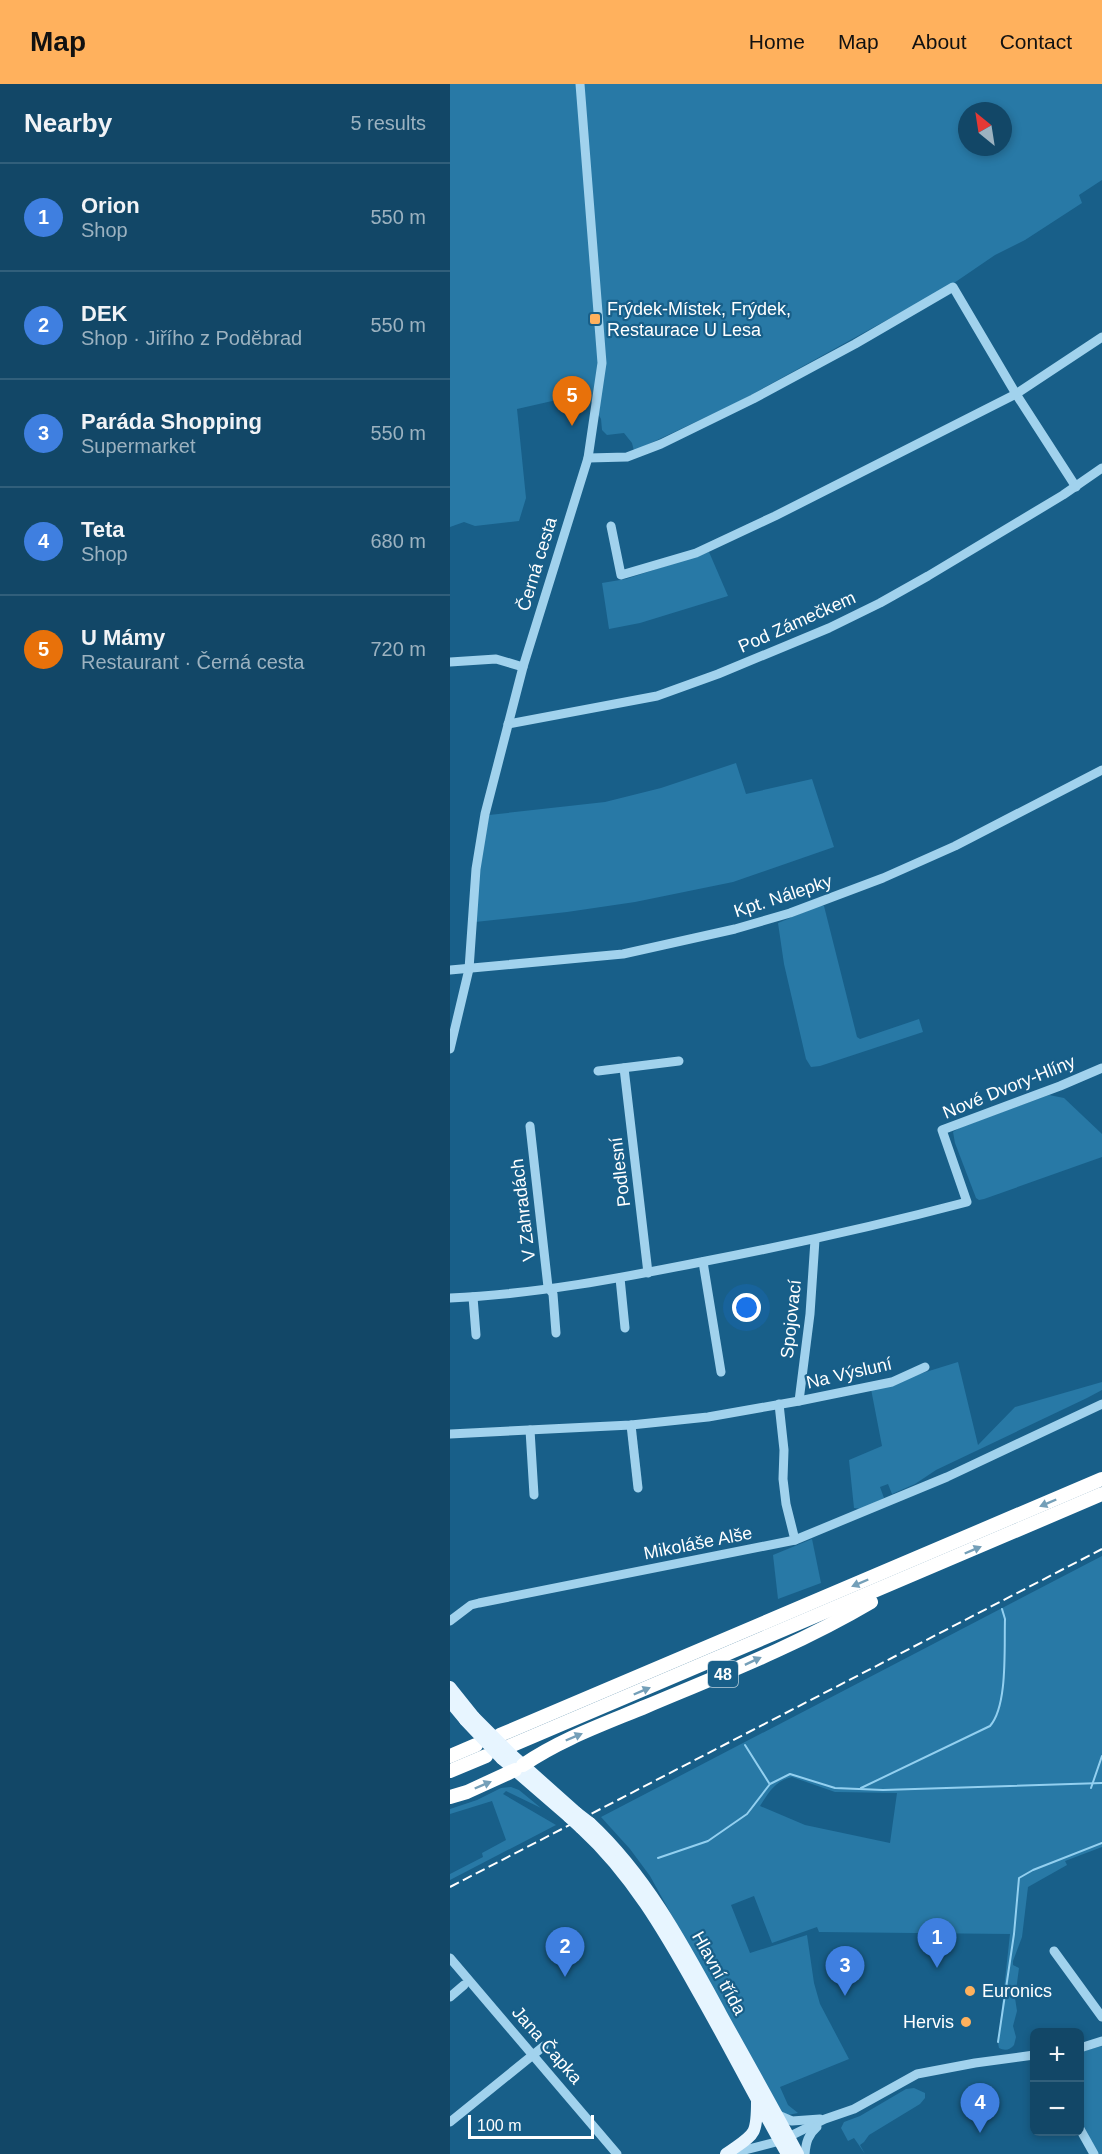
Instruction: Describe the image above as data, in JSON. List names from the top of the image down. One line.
{"streets":{"highway":["48"],"main road":["Hlavní třída"],"street":["Černá cesta","Pod Zámečkem","Kpt. Nálepky","Nové Dvory-Hlíny","Podlesní","V Zahradách","Spojovací","Na Výsluní","Mikoláše Alše","Jana Čapka"]},"crossings":[["Černá cesta","Pod Zámečkem"],["Černá cesta","Kpt. Nálepky"],["Nové Dvory-Hlíny","Spojovací"],["Spojovací","Na Výsluní"]],"places":{"transit":["Frýdek-Místek, Frýdek, Restaurace U Lesa"],"other":["Euronics","Hervis"]},"scale_bar":"100 m","north":"top left","page":{"header":"Map","nav":["Home","Map","About","Contact"],"heading":["Nearby","5 results"],"list":[{"mark":"1","name":"Orion","note":"Shop","value":"550 m"},{"mark":"2","name":"DEK","note":"Shop · Jiřího z Poděbrad","value":"550 m"},{"mark":"3","name":"Paráda Shopping","note":"Supermarket","value":"550 m"},{"mark":"4","name":"Teta","note":"Shop","value":"680 m"},{"mark":"5","name":"U Mámy","note":"Restaurant · Černá cesta","value":"720 m"}],"pins":["5","1","2","3","4"],"map_buttons":["+","−"],"scale":"100 m"}}
